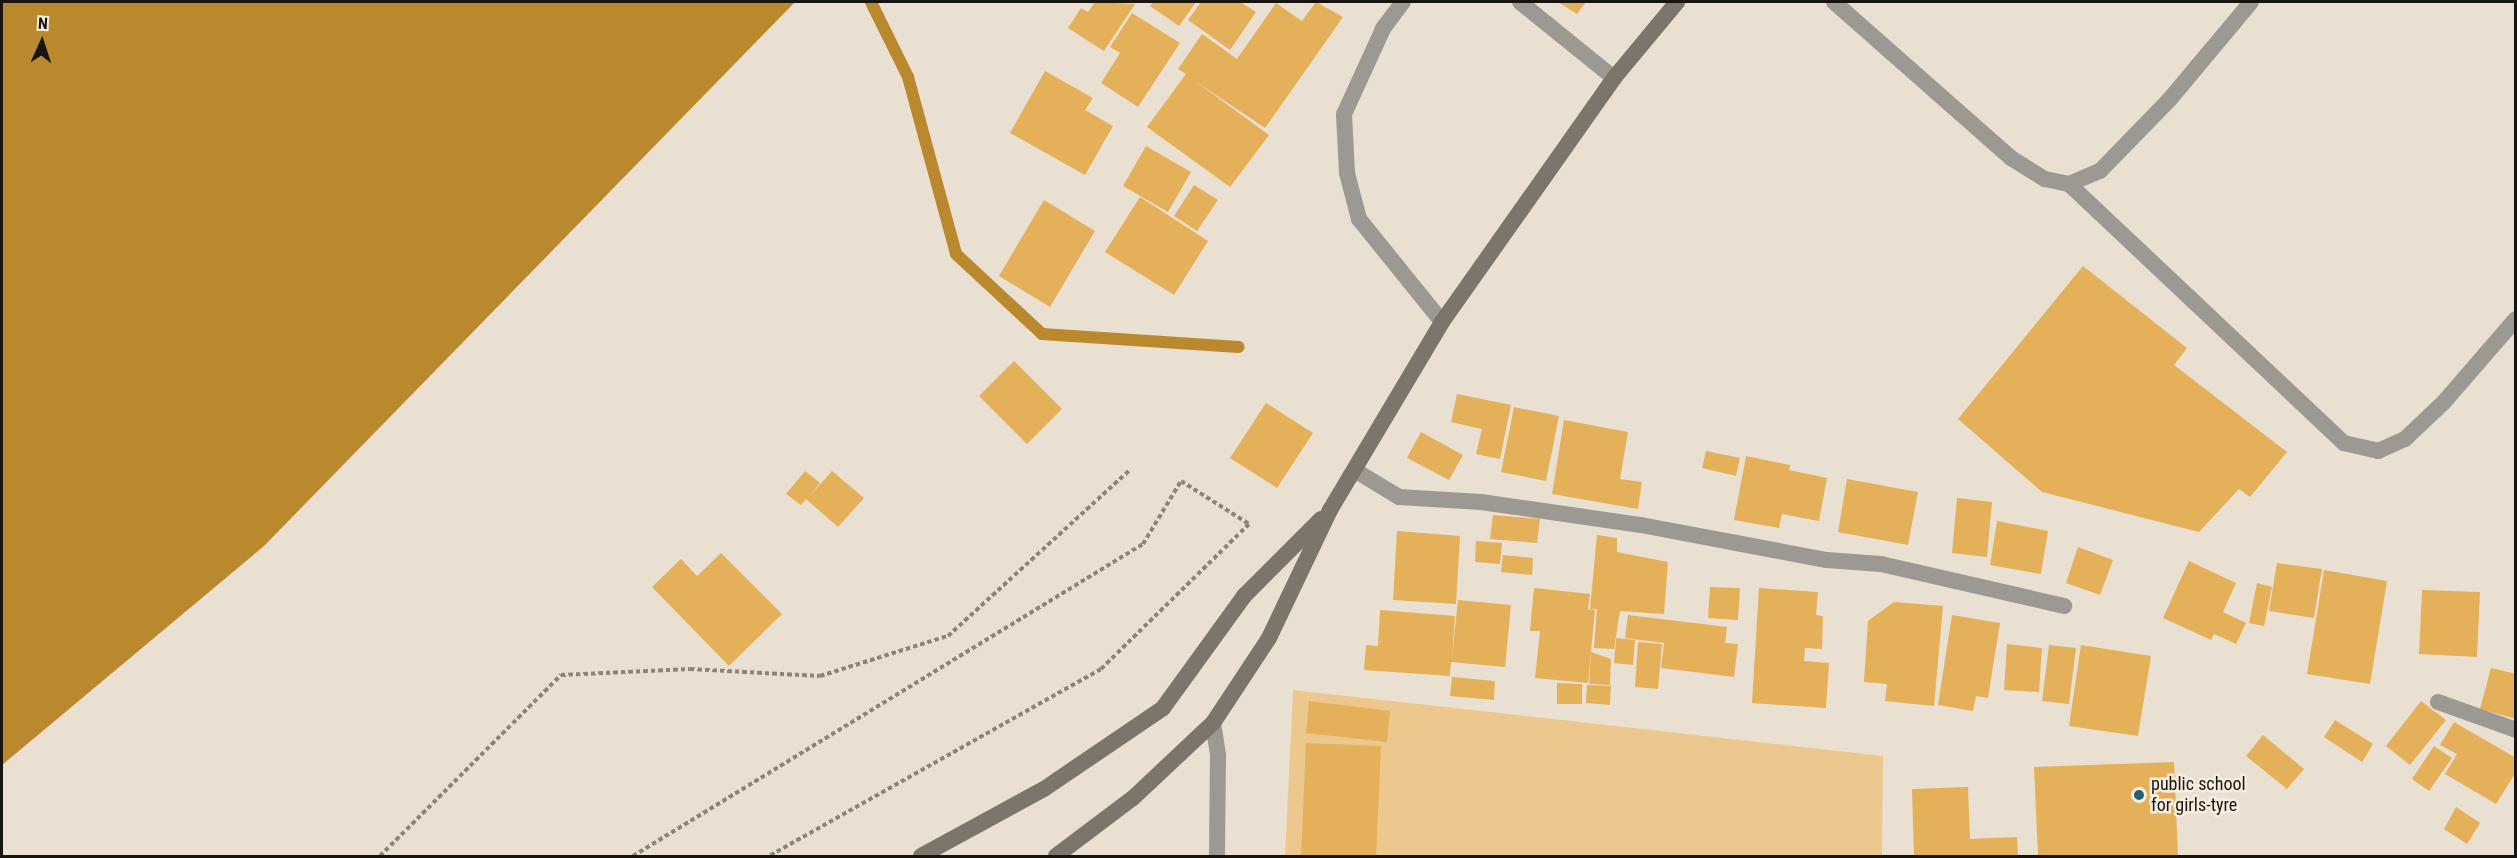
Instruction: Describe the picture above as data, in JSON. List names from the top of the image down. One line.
{"places":["public school for girls-tyre"],"north":"top"}
